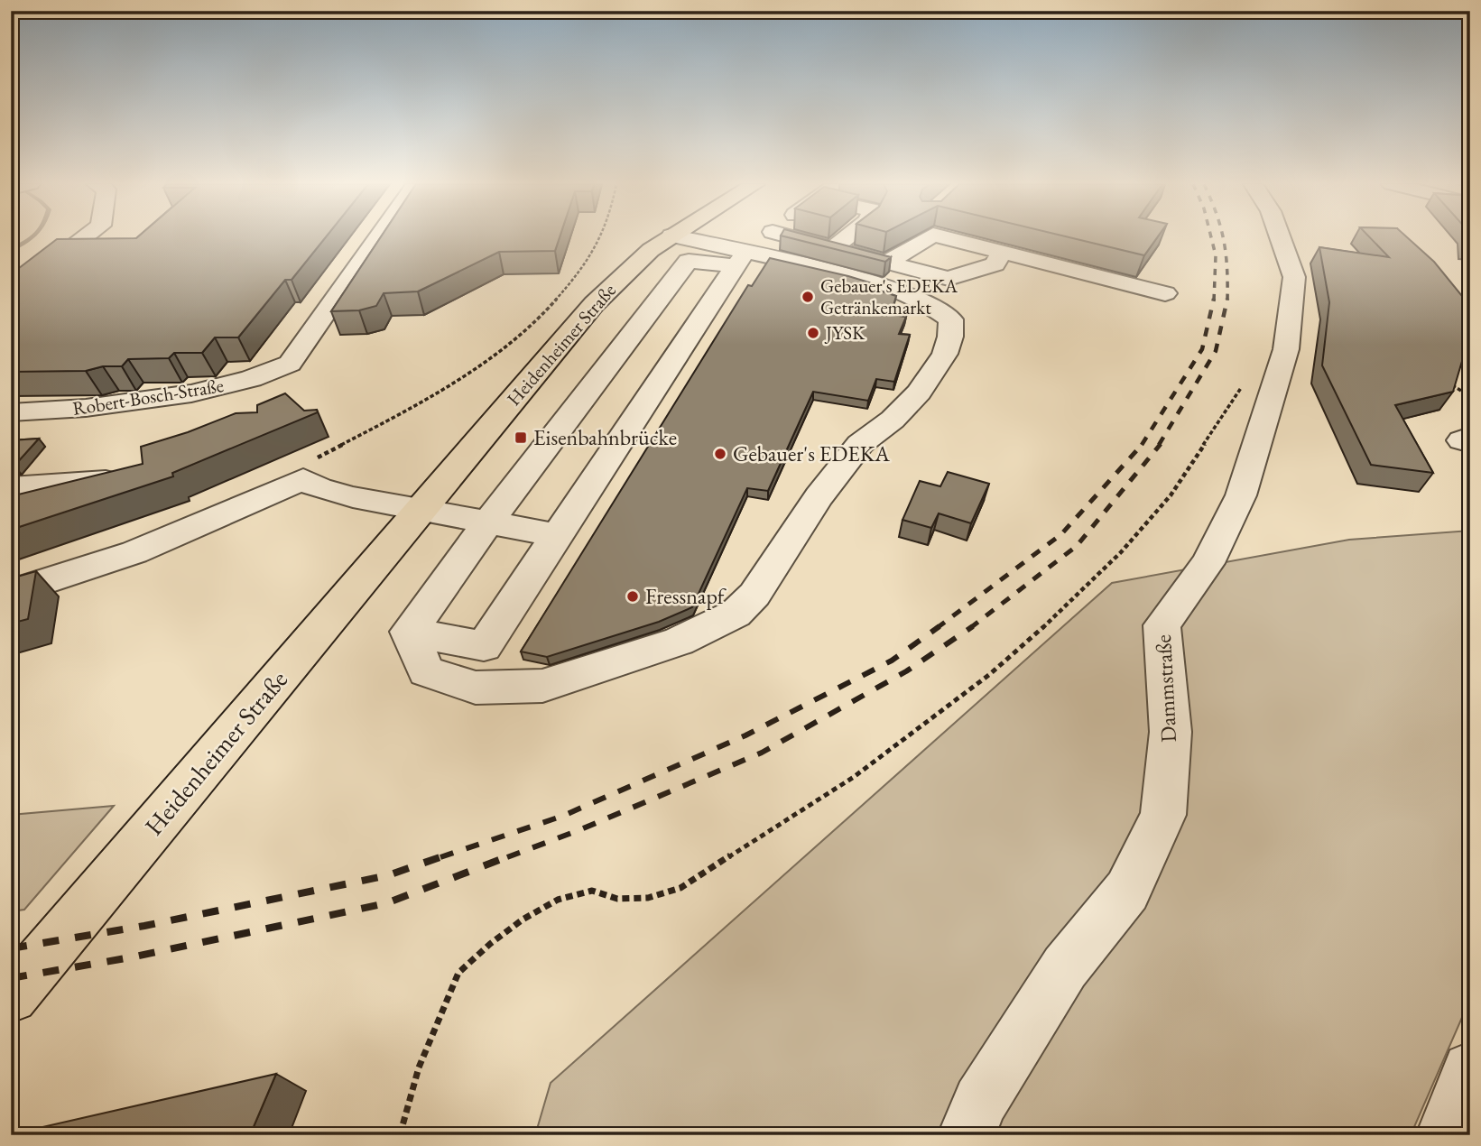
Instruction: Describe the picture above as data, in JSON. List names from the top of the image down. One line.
{"streets":{"main road":["Heidenheimer Straße"],"street":["Robert-Bosch-Straße","Dammstraße"]},"places":{"other":["Gebauer's EDEKA Getränkemarkt","JYSK","Gebauer's EDEKA","Fressnapf"],"transit":["Eisenbahnbrücke"]}}
